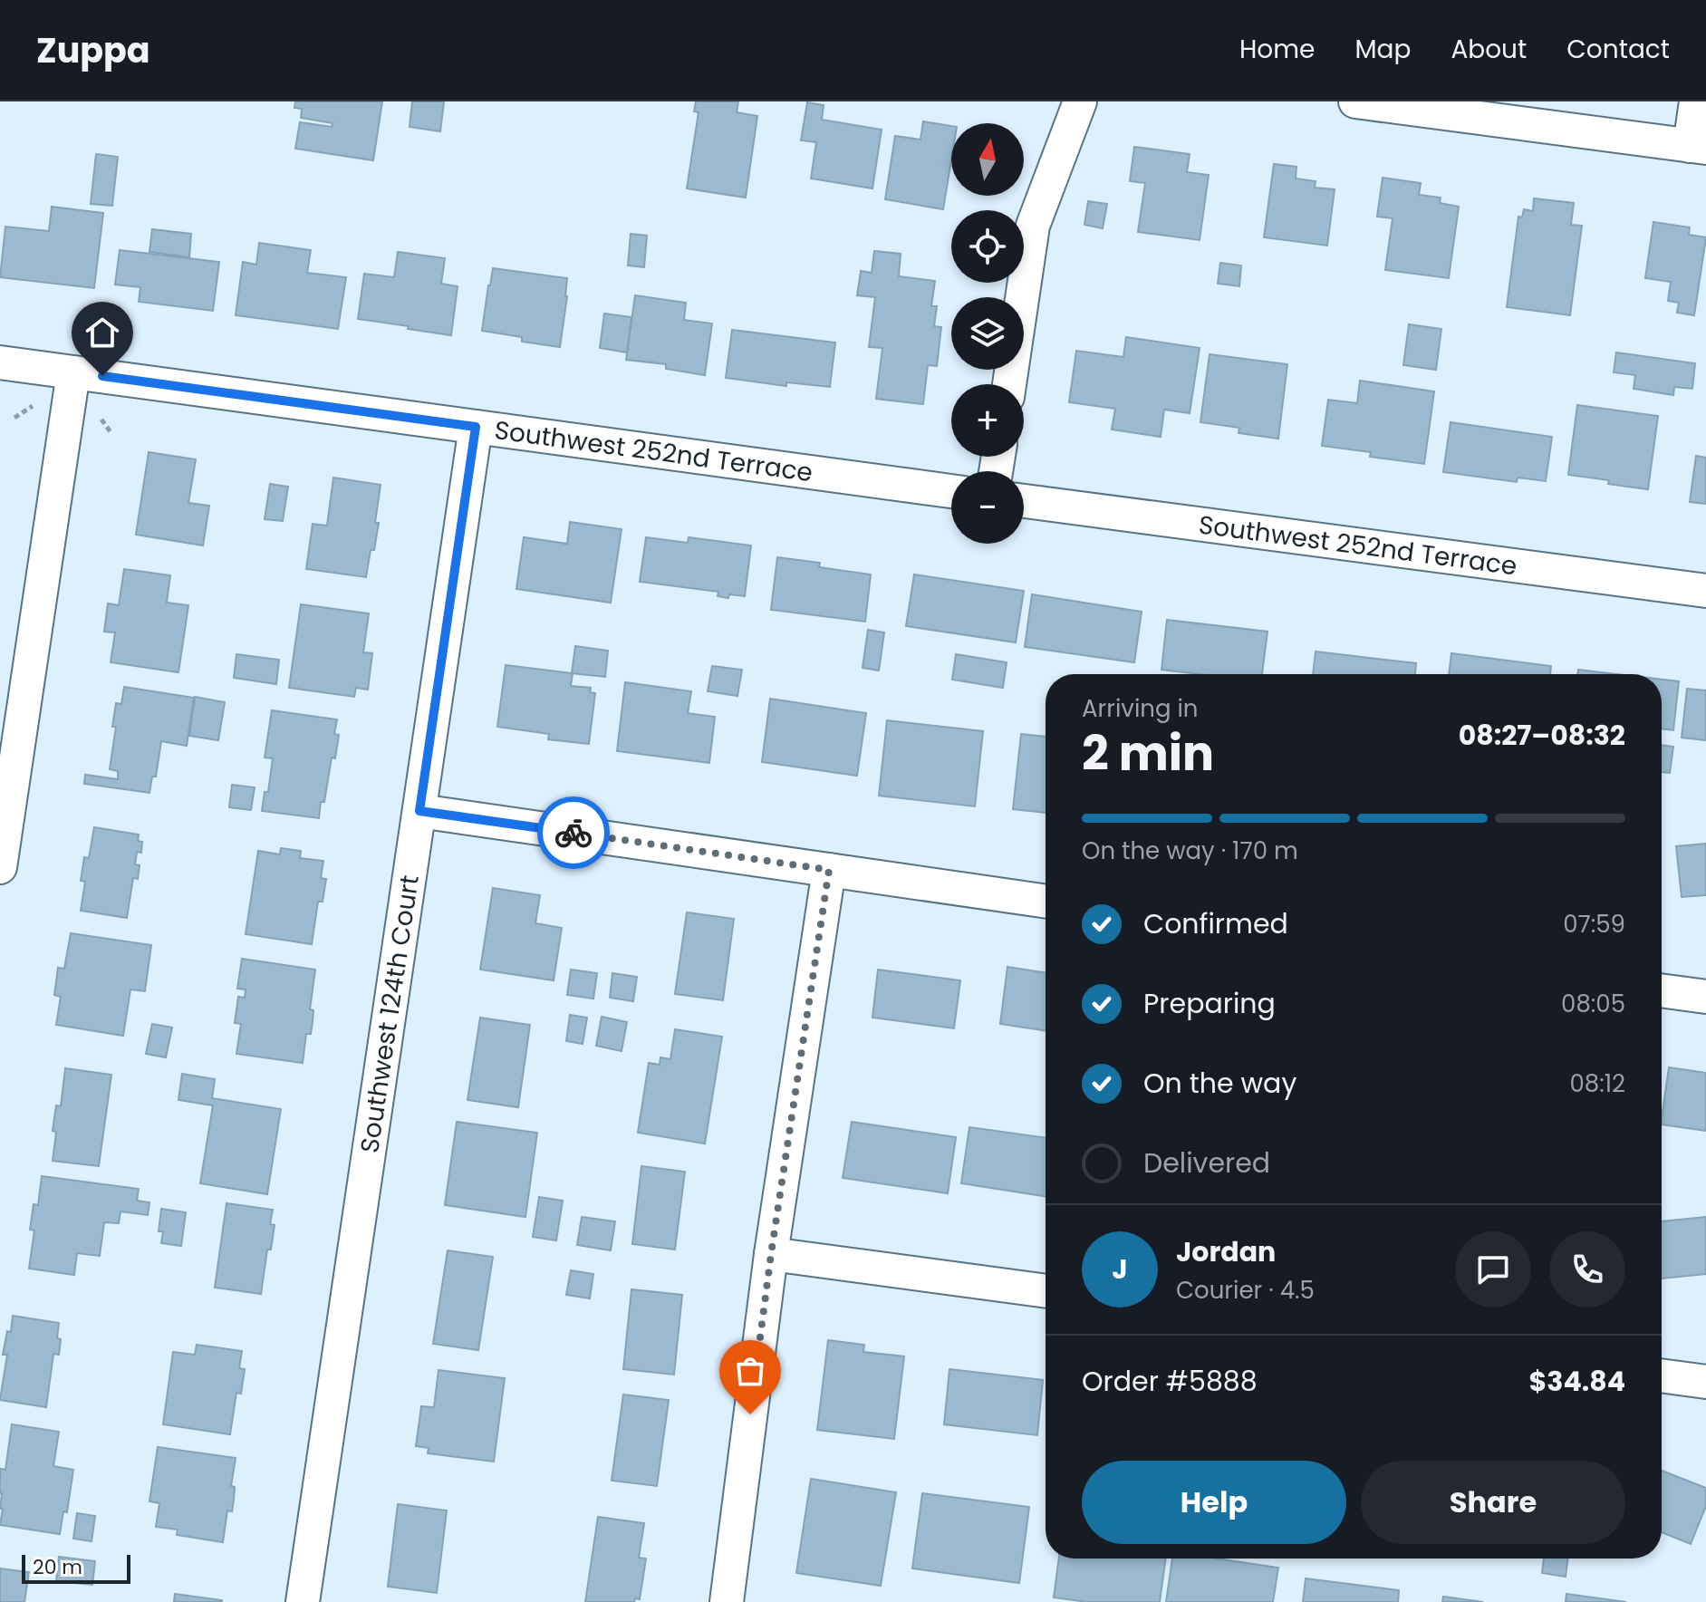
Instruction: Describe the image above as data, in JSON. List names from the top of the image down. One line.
{"streets":{"street":["Southwest 252nd Terrace","Southwest 124th Court"]},"crossings":[["Southwest 252nd Terrace","Southwest 124th Court"]],"scale_bar":"20 m","north":"top","page":{"header":"Zuppa","nav":["Home","Map","About","Contact"],"map_buttons":["+","−"],"heading":["2 min","Arriving in","08:27–08:32"],"panel":["Jordan","Courier · 4.5","Order #5888","$34.84"],"bar":"On the way · 170 m","list":[["Confirmed","07:59"],["Preparing","08:05"],["On the way","08:12"],"Delivered"],"round":"J","buttons":["Help","Share"],"scale":"20 m"}}
